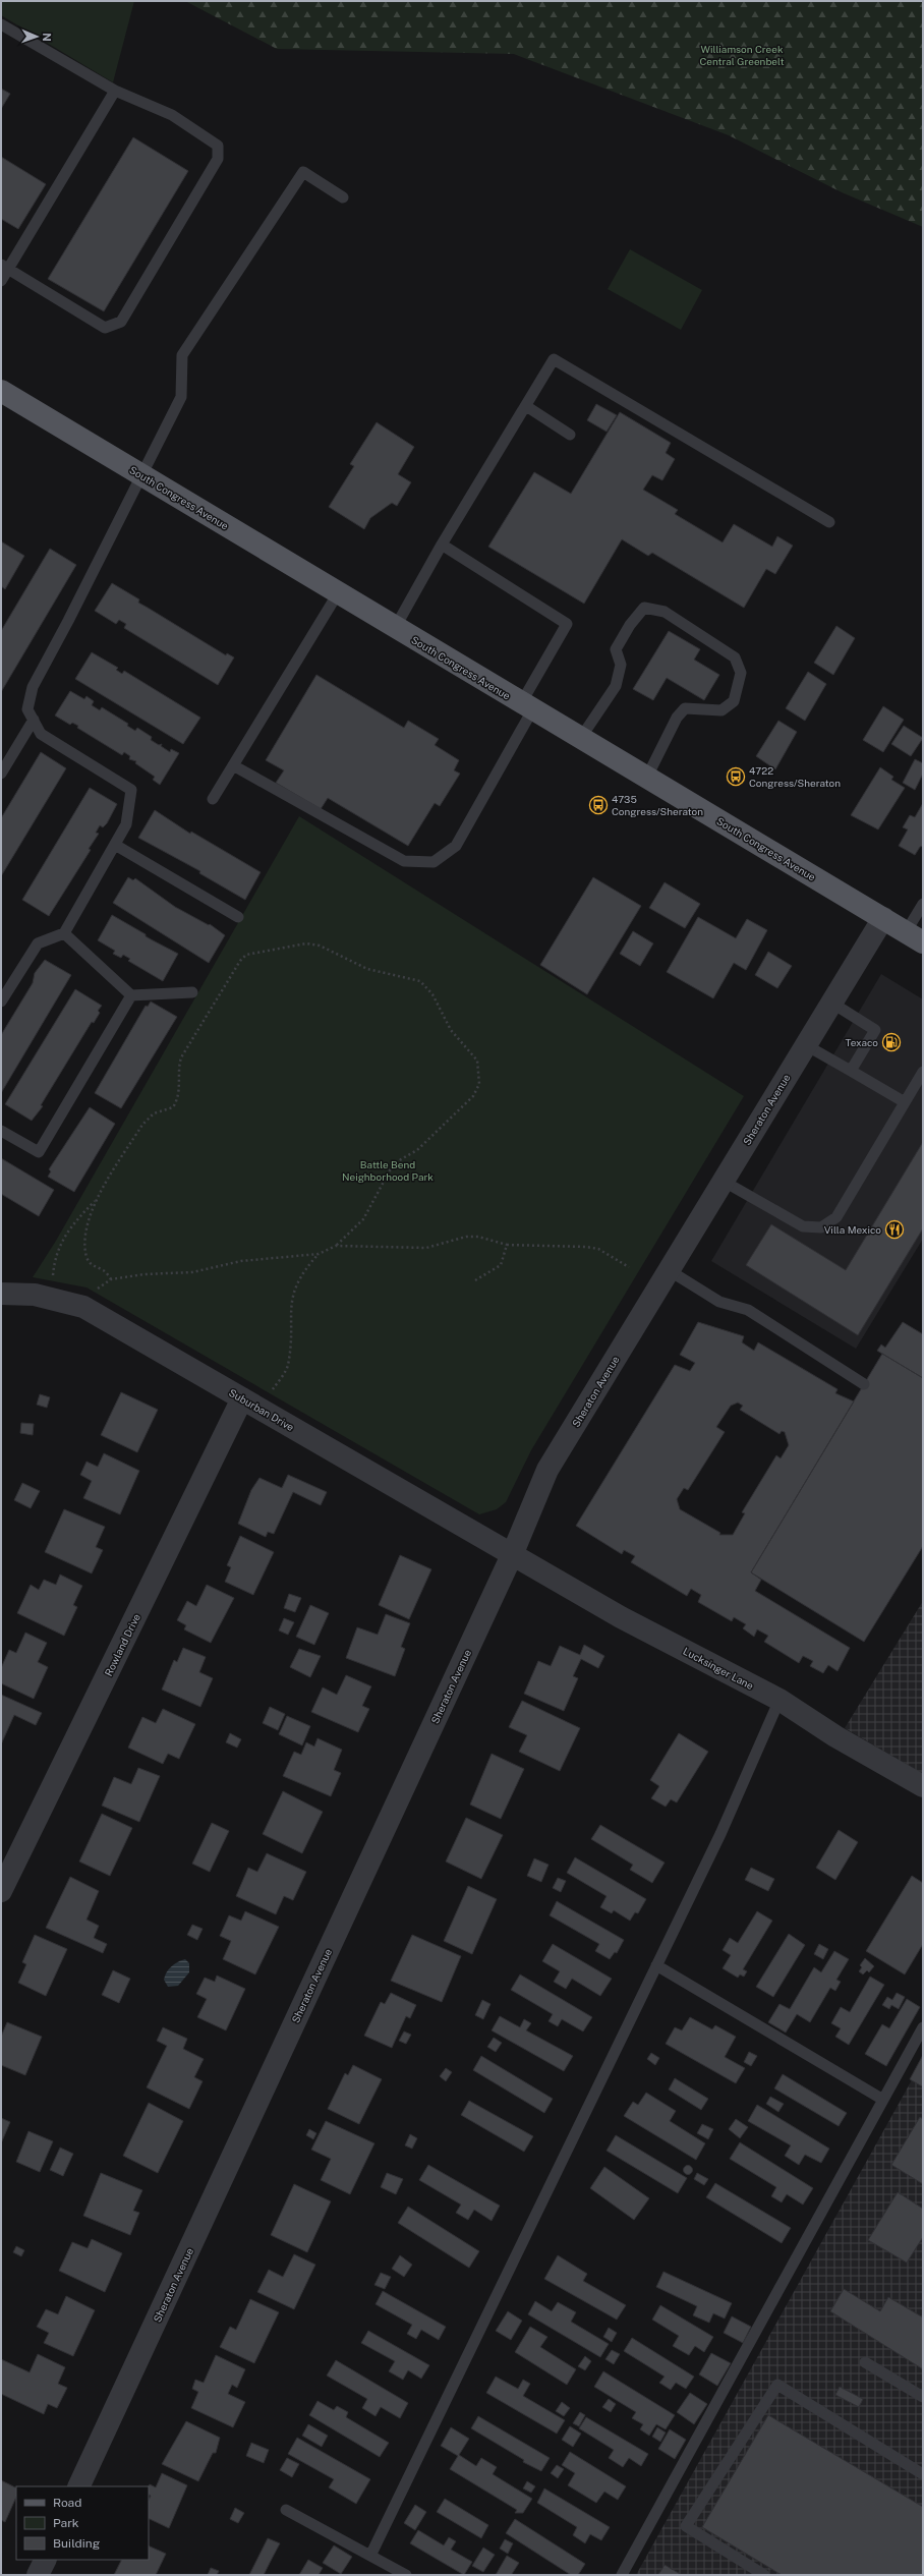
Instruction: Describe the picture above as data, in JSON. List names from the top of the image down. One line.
{"streets":{"main road":["South Congress Avenue"],"street":["Sheraton Avenue","Suburban Drive","Rowland Drive","Lucksinger Lane"]},"crossings":[["South Congress Avenue","Sheraton Avenue"],["Sheraton Avenue","Suburban Drive"],["Sheraton Avenue","Lucksinger Lane"],["Suburban Drive","Rowland Drive"],["Suburban Drive","Lucksinger Lane"]],"parks":["Williamson Creek Central Greenbelt","Battle Bend Neighborhood Park"],"places":{"bus stop":["4722 Congress/Sheraton","4735 Congress/Sheraton"],"fuel station":["Texaco"],"restaurant":["Villa Mexico"]},"legend":["Road","Park","Building"],"north":"right"}
